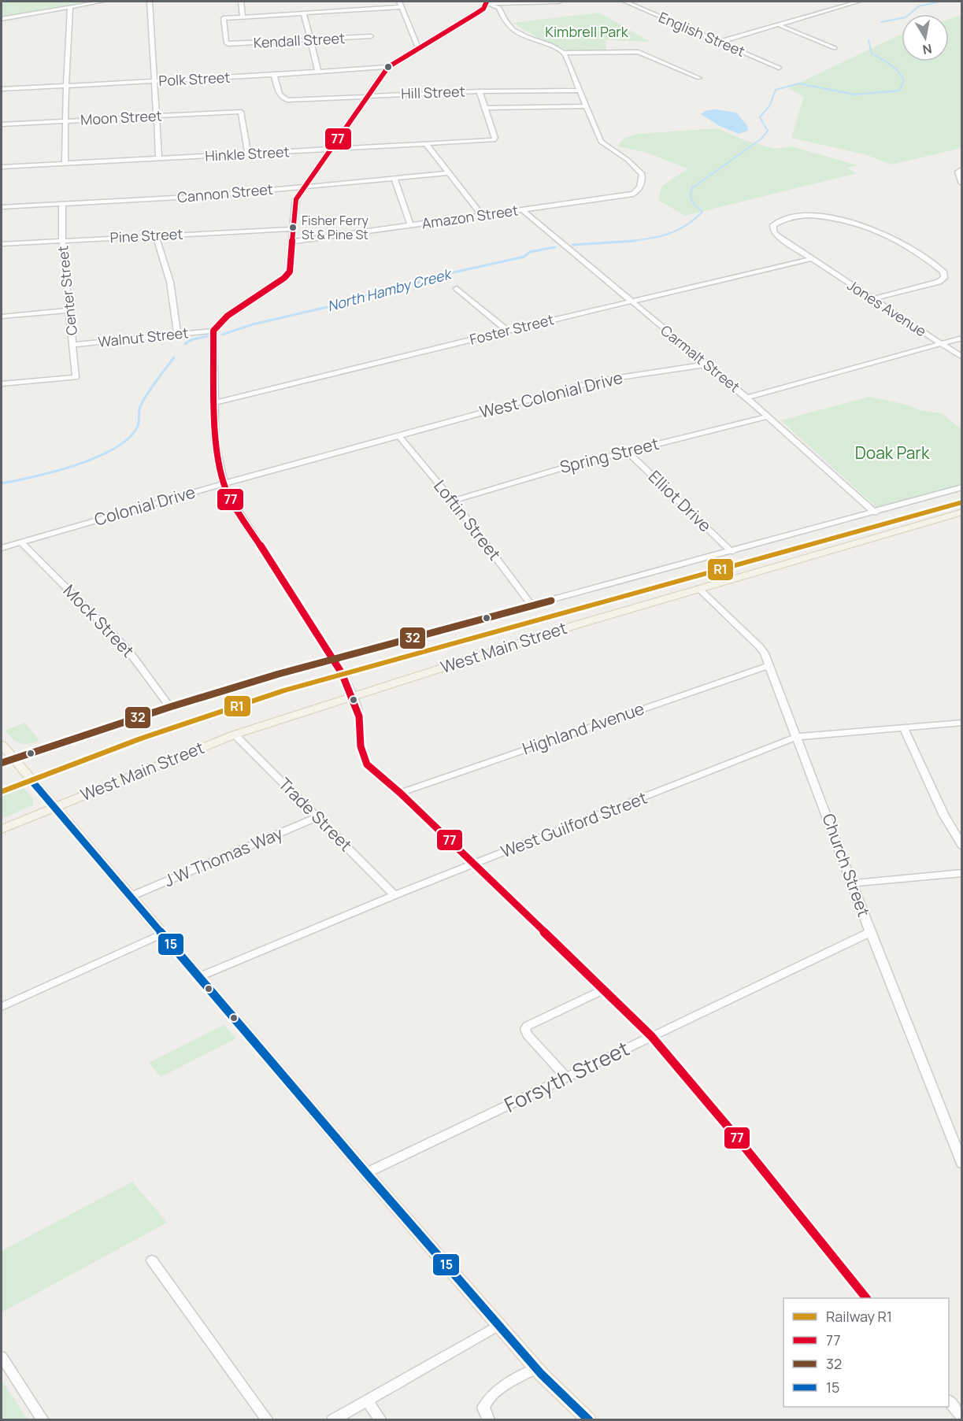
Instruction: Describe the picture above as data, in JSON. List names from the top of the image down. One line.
{"streets":{"main road":["West Main Street"],"street":["English Street","Kendall Street","Polk Street","Hill Street","Moon Street","Hinkle Street","Cannon Street","Amazon Street","Pine Street","Center Street","Jones Avenue","Foster Street","Walnut Street","Carmalt Street","West Colonial Drive","Spring Street","Elliot Drive","Colonial Drive","Loftin Street","Mock Street","Highland Avenue","Trade Street","West Guilford Street","J W Thomas Way","Church Street","Forsyth Street"]},"crossings":[["Polk Street","Hill Street"],["Moon Street","Hinkle Street"],["Cannon Street","Center Street"],["Amazon Street","Carmalt Street"],["Pine Street","Center Street"],["Center Street","Walnut Street"],["Jones Avenue","Foster Street"],["Foster Street","Carmalt Street"],["Carmalt Street","West Colonial Drive"],["Carmalt Street","Spring Street"],["Carmalt Street","West Main Street"],["West Colonial Drive","Colonial Drive"],["West Colonial Drive","Loftin Street"],["Spring Street","Elliot Drive"],["Spring Street","Loftin Street"],["Elliot Drive","West Main Street"],["Colonial Drive","Loftin Street"],["Colonial Drive","Mock Street"],["Loftin Street","West Main Street"],["Mock Street","West Main Street"],["West Main Street","Trade Street"],["West Main Street","Church Street"],["Highland Avenue","Church Street"],["Trade Street","West Guilford Street"],["Trade Street","J W Thomas Way"],["West Guilford Street","Church Street"],["Church Street","Forsyth Street"]],"water":["North Hamby Creek"],"parks":["Kimbrell Park","Doak Park"],"places":["Fisher Ferry St & Pine St"],"lines":["transit line 77","rail line R1","transit line 32","transit line 15"],"legend":["Railway R1","77","32","15"],"north":"bottom"}
